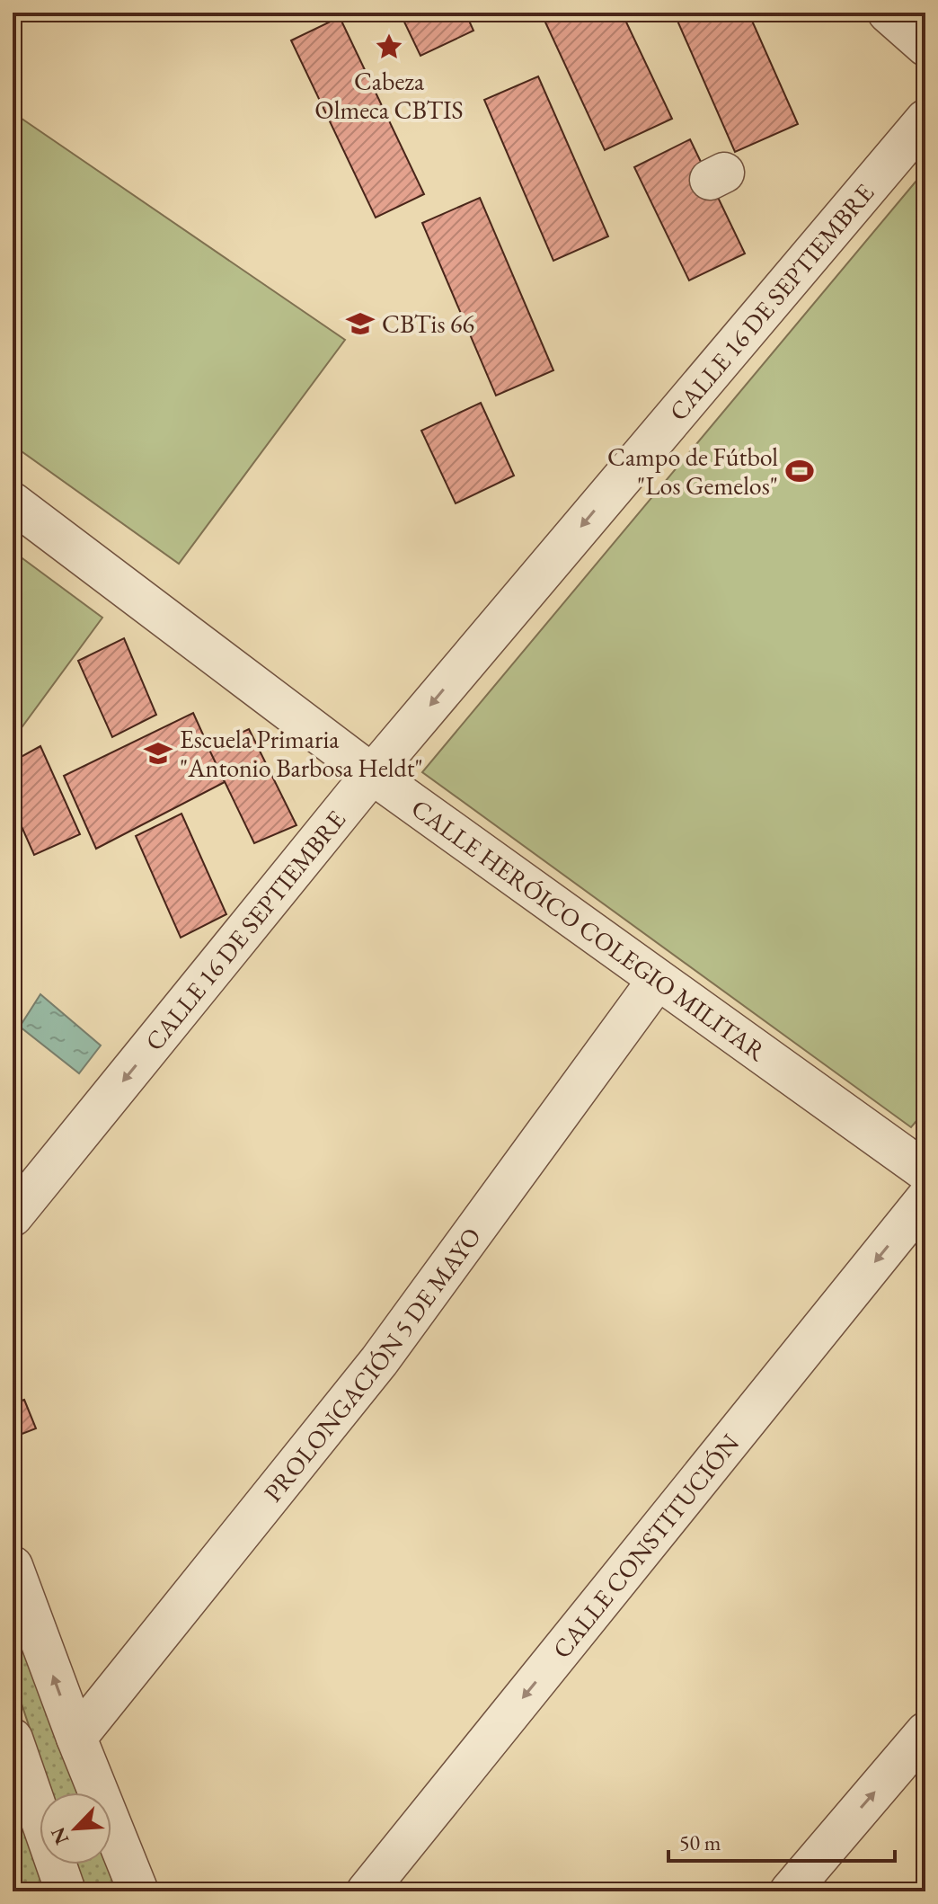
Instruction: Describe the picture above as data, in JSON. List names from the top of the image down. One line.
{"streets":{"street":["CALLE 16 DE SEPTIEMBRE","CALLE HERÓICO COLEGIO MILITAR","PROLONGACIÓN 5 DE MAYO","CALLE CONSTITUCIÓN"]},"crossings":[["CALLE 16 DE SEPTIEMBRE","CALLE HERÓICO COLEGIO MILITAR"],["CALLE HERÓICO COLEGIO MILITAR","PROLONGACIÓN 5 DE MAYO"]],"one_way":["CALLE 16 DE SEPTIEMBRE","CALLE CONSTITUCIÓN"],"places":{"place":["Cabeza Olmeca CBTIS"],"school or university":["CBTis 66","Escuela Primaria \"Antonio Barbosa Heldt\""],"sports":["Campo de Fútbol \"Los Gemelos\""]},"scale_bar":"50 m","north":"bottom left"}
